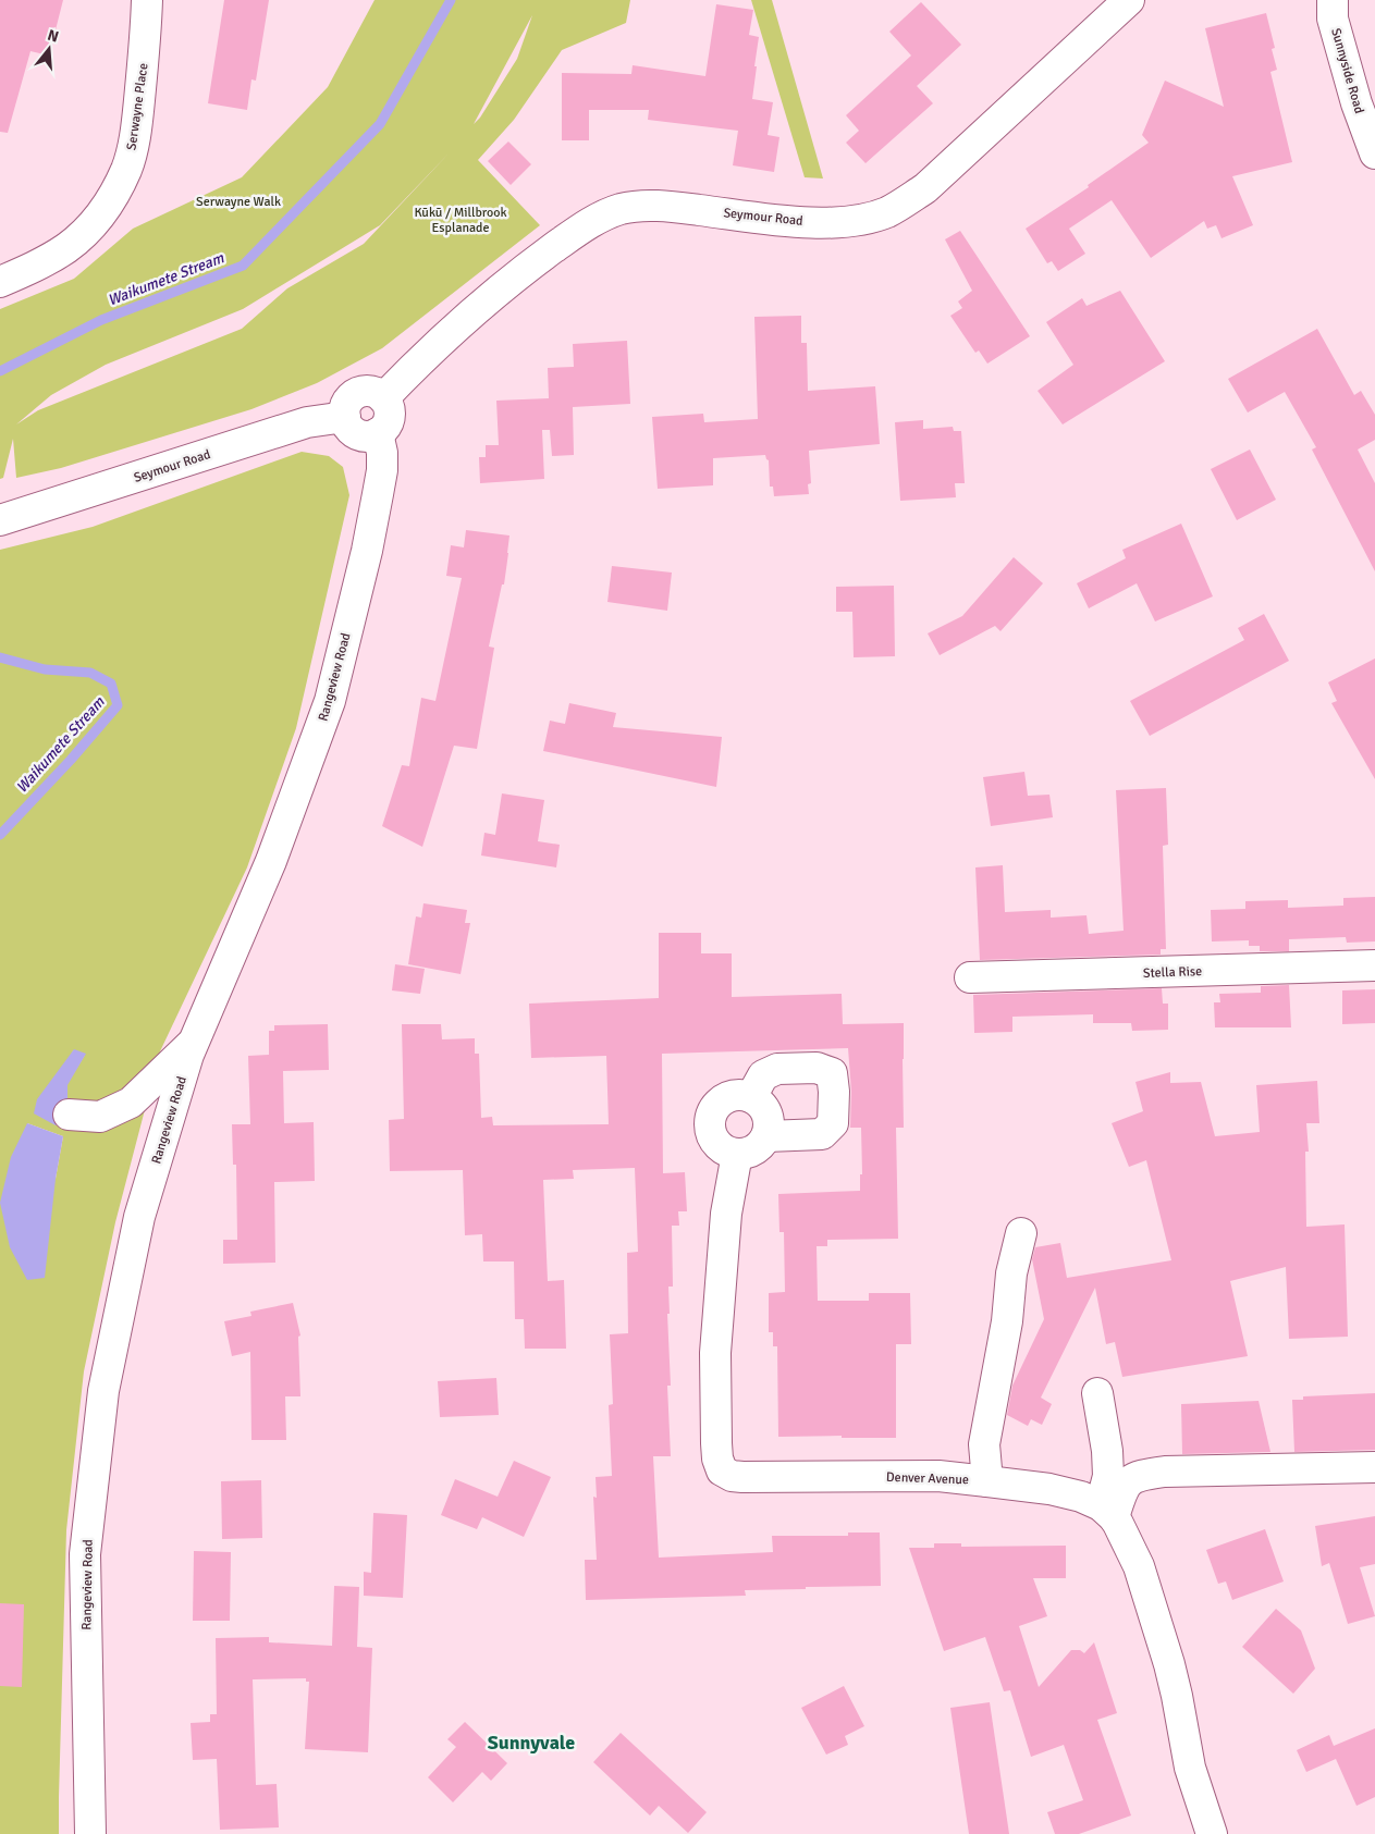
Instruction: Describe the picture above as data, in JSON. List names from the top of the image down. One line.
{"streets":{"street":["Sunnyside Road","Serwayne Place","Seymour Road","Rangeview Road","Stella Rise","Denver Avenue"]},"crossings":[["Seymour Road","Rangeview Road"]],"districts":["Sunnyvale"],"water":["Waikumete Stream"],"parks":["Serwayne Walk","Kūkū / Millbrook Esplanade"],"north":"top"}
